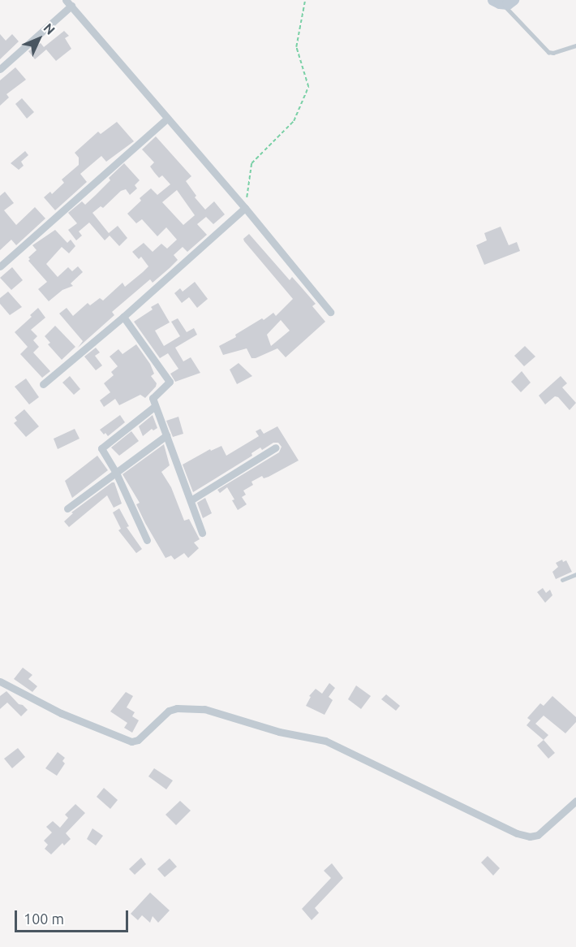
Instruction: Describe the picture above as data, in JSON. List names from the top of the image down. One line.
{"scale_bar":"100 m","north":"top right"}
